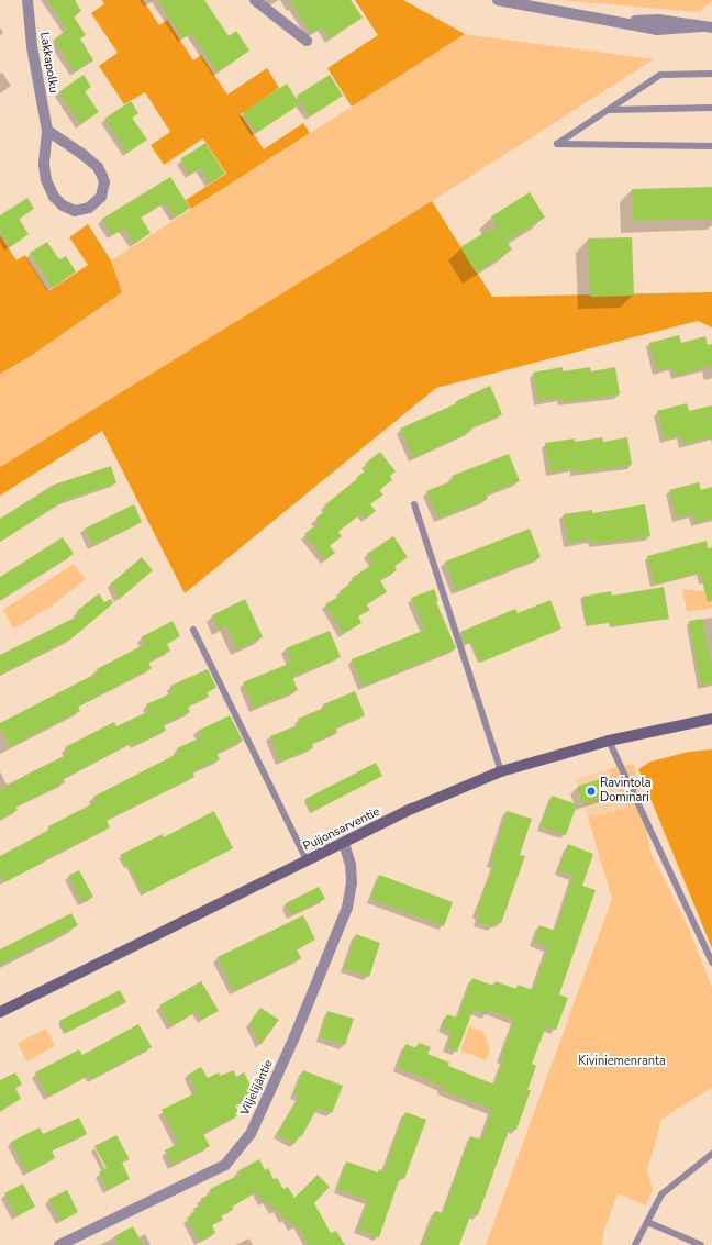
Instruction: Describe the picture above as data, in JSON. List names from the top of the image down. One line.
{"streets":{"main road":["Puijonsarventie"],"street":["Lakkapolku","Viljelijäntie"]},"crossings":[["Puijonsarventie","Viljelijäntie"]],"parks":["Kiviniemenranta"],"places":["Ravintola Dominari"]}
